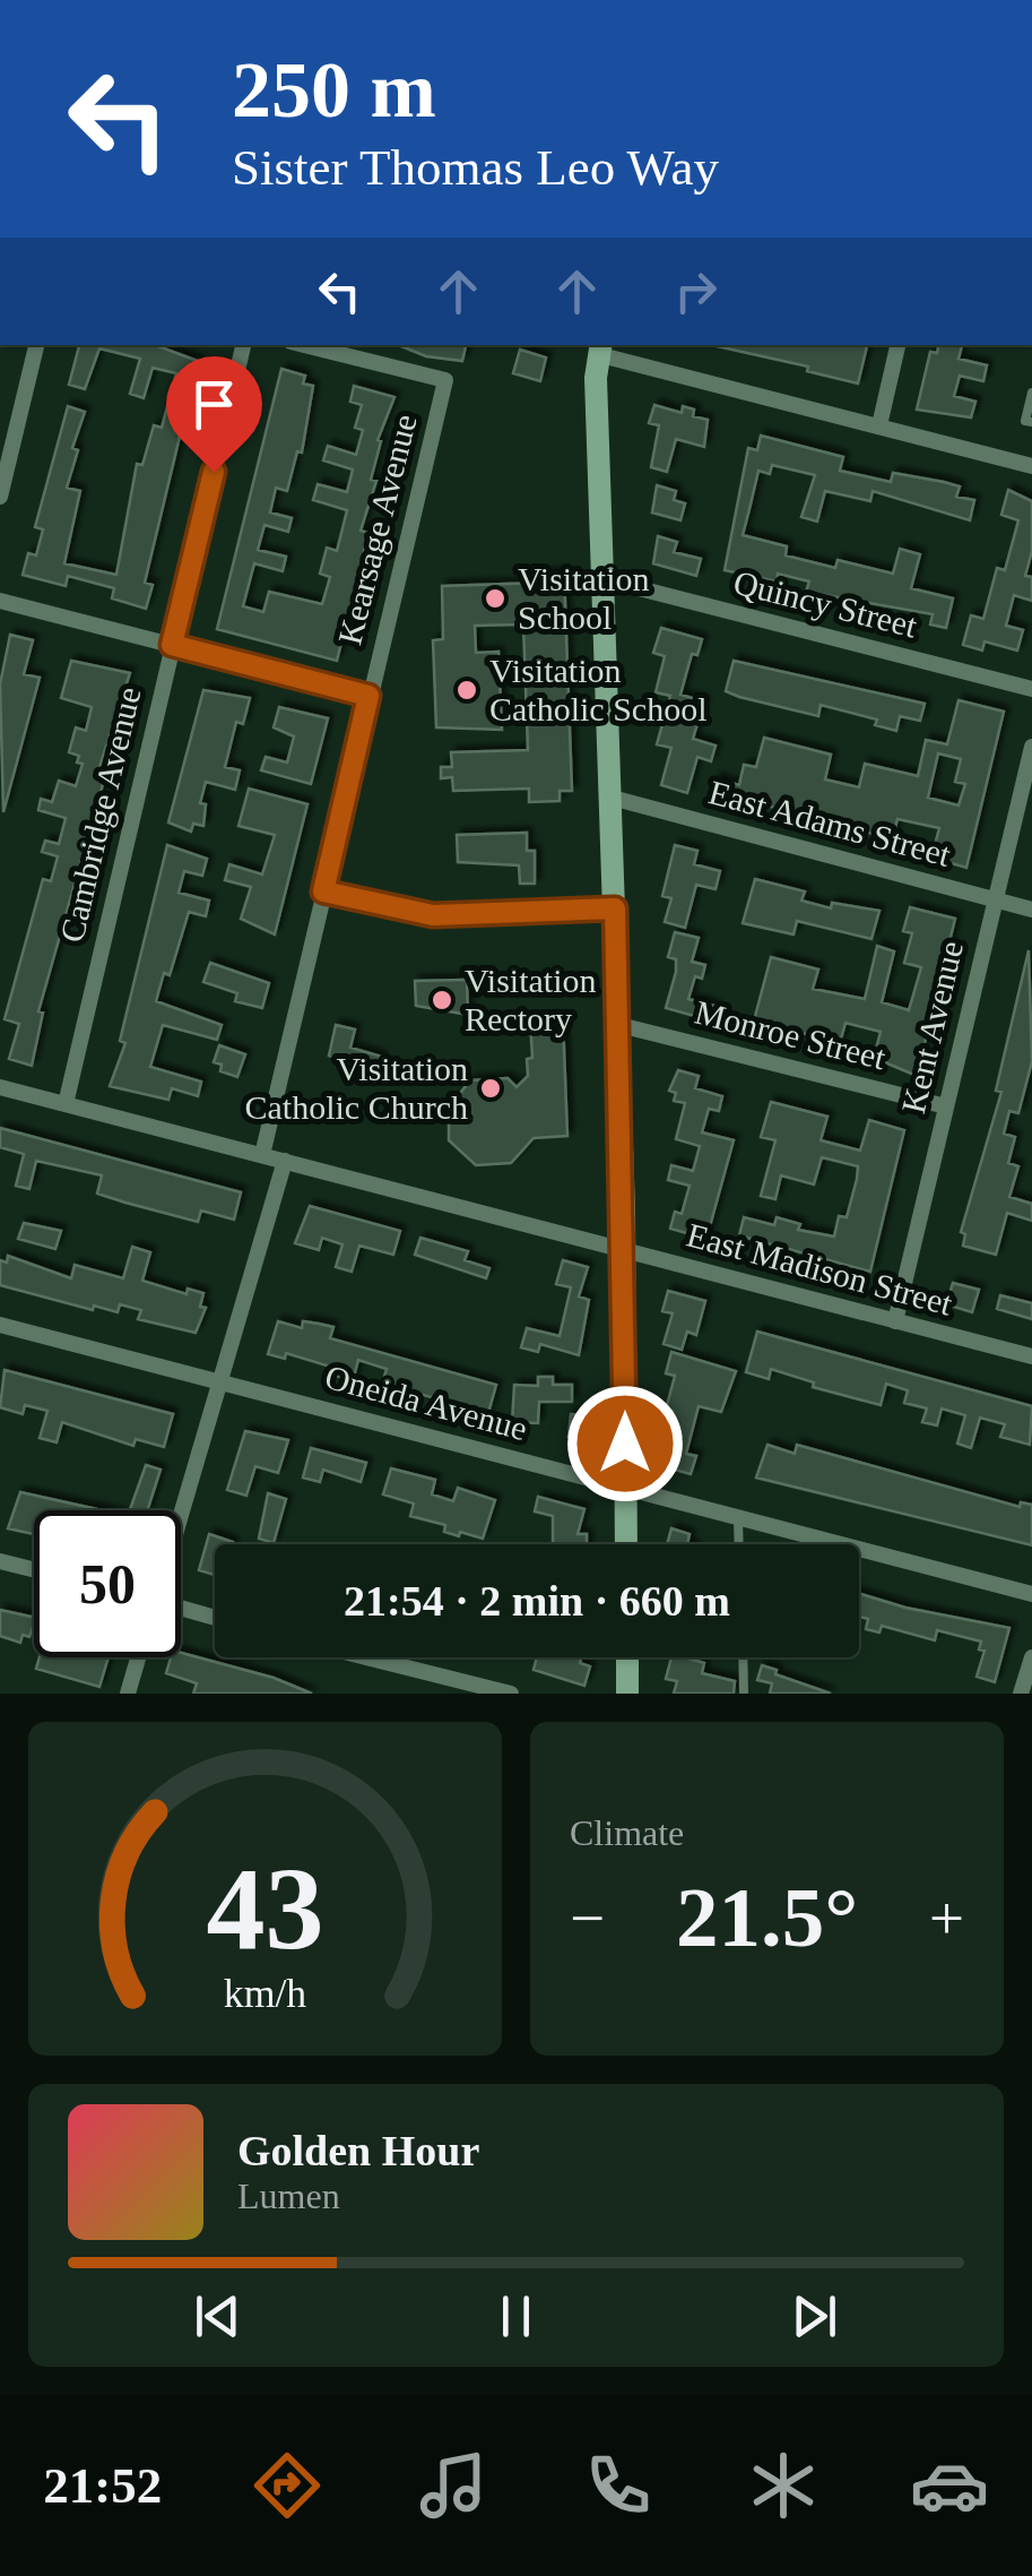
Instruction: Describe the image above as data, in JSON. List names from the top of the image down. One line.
{"streets":{"street":["Kearsage Avenue","Quincy Street","Cambridge Avenue","East Adams Street","Kent Avenue","Monroe Street","East Madison Street","Oneida Avenue"]},"crossings":[["Kearsage Avenue","East Madison Street"],["Cambridge Avenue","East Madison Street"],["East Adams Street","Kent Avenue"],["Kent Avenue","Monroe Street"],["Kent Avenue","East Madison Street"]],"places":["Visitation School","Visitation Catholic School","Visitation Rectory","Visitation Catholic Church"],"page":{"turn":["250 m","Sister Thomas Leo Way"],"limit":"50","trip":"21:54 · 2 min · 660 m","tile":"Climate","heat":["−","21.5°","+"],"song":["Golden Hour","Lumen"],"tabs":"21:52","gauge":["43","km/h"]}}
